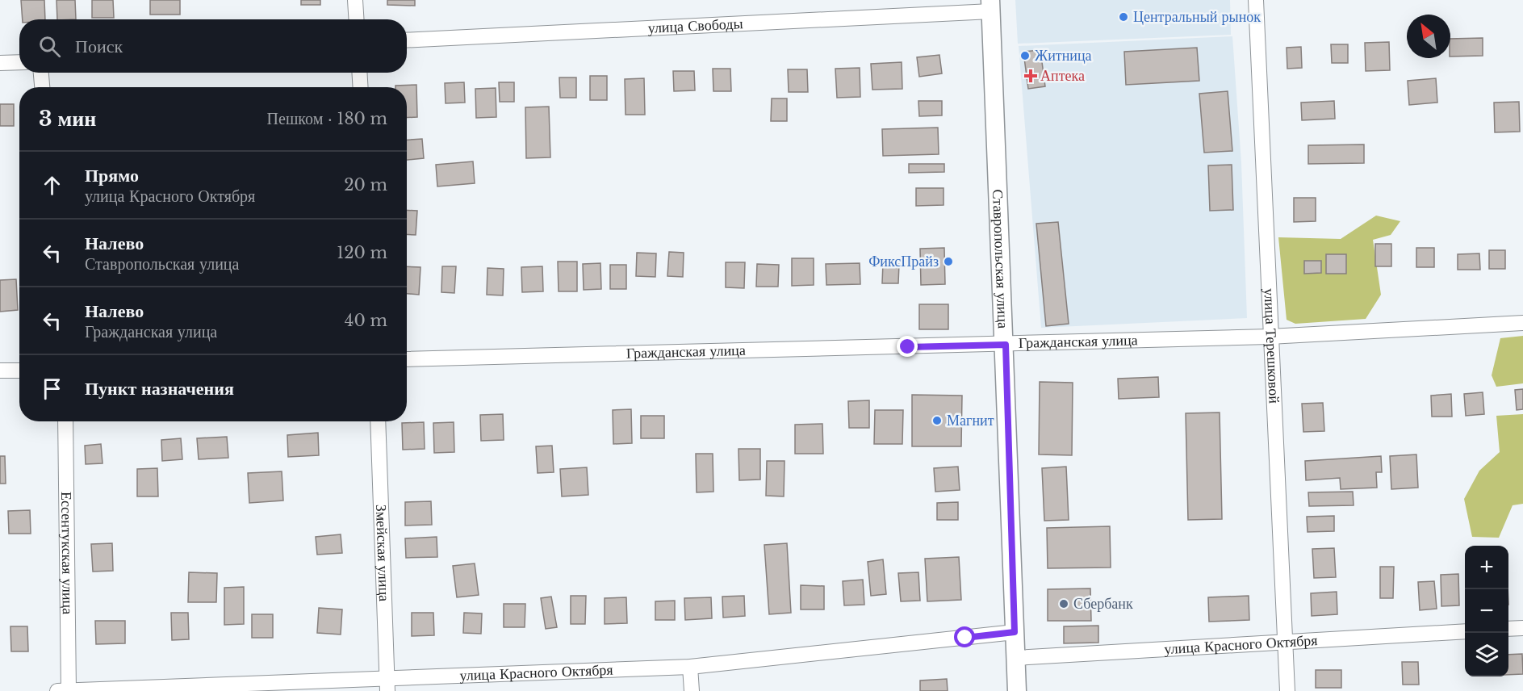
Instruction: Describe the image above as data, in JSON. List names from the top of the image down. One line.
{"streets":{"street":["улица Свободы","Ставропольская улица","Гражданская улица","улица Терешковой","Ессентукская улица","Змейская улица","улица Красного Октября"]},"crossings":[["улица Свободы","Ставропольская улица"],["Ставропольская улица","Гражданская улица"],["Ставропольская улица","улица Красного Октября"],["Гражданская улица","улица Терешковой"],["улица Терешковой","улица Красного Октября"],["Ессентукская улица","улица Красного Октября"],["Змейская улица","улица Красного Октября"]],"places":{"other":["Центральный рынок","Житница","ФиксПрайз","Магнит","Сбербанк"],"health":["Аптека"]},"north":"top left","page":{"search":"Поиск","heading":["3 мин","Пешком · 180 m"],"list":[["Прямо","улица Красного Октября","20 m"],["Налево","Ставропольская улица","120 m"],["Налево","Гражданская улица","40 m"],"Пункт назначения"],"map_buttons":["+","−"]}}
